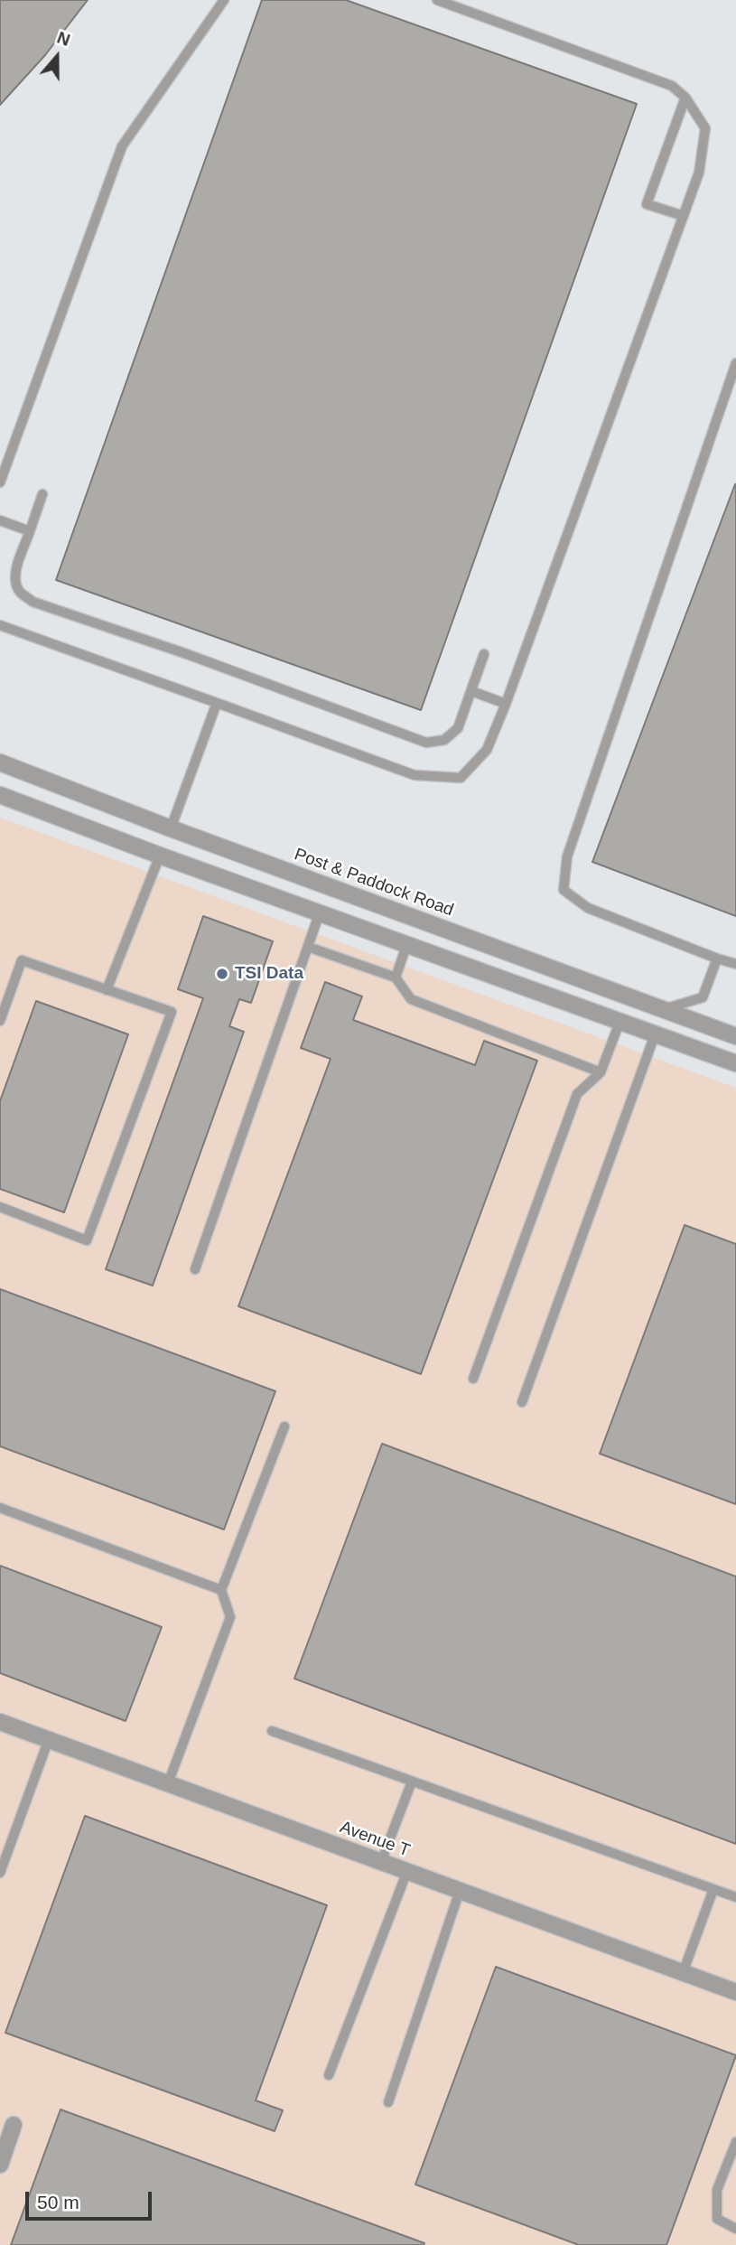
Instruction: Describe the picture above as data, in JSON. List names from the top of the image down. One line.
{"streets":{"street":["Post & Paddock Road","Avenue T"]},"places":["TSI Data"],"scale_bar":"50 m","north":"top"}
